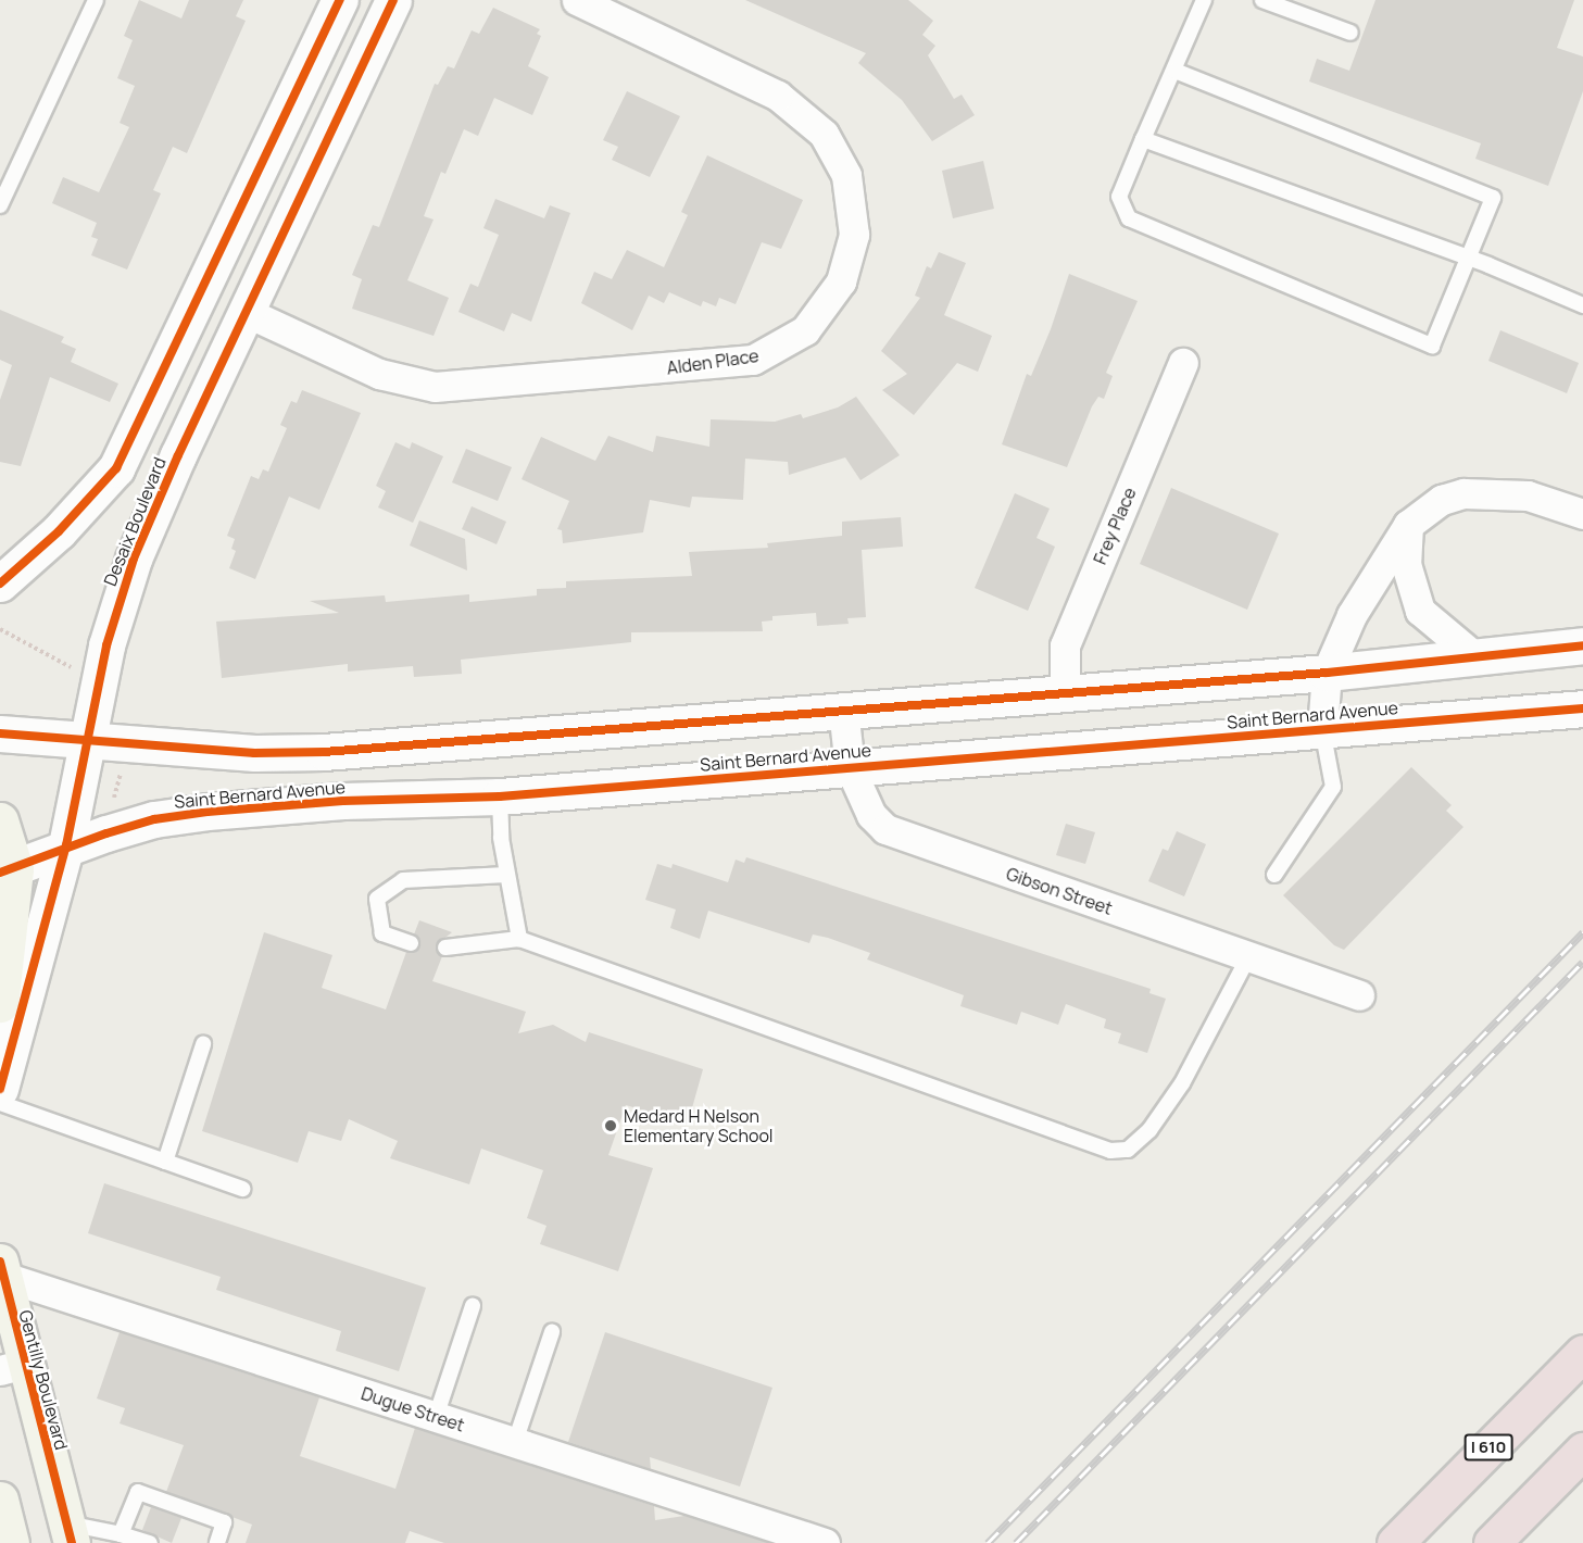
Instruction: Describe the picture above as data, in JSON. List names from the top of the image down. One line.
{"streets":{"highway":["I 610"],"main road":["Gentilly Boulevard"],"street":["Alden Place","Desaix Boulevard","Frey Place","Saint Bernard Avenue","Gibson Street","Dugue Street"]},"crossings":[["Alden Place","Desaix Boulevard"],["Desaix Boulevard","Saint Bernard Avenue"],["Frey Place","Saint Bernard Avenue"],["Saint Bernard Avenue","Gibson Street"],["Gentilly Boulevard","Dugue Street"]],"places":["Medard H Nelson Elementary School"]}
